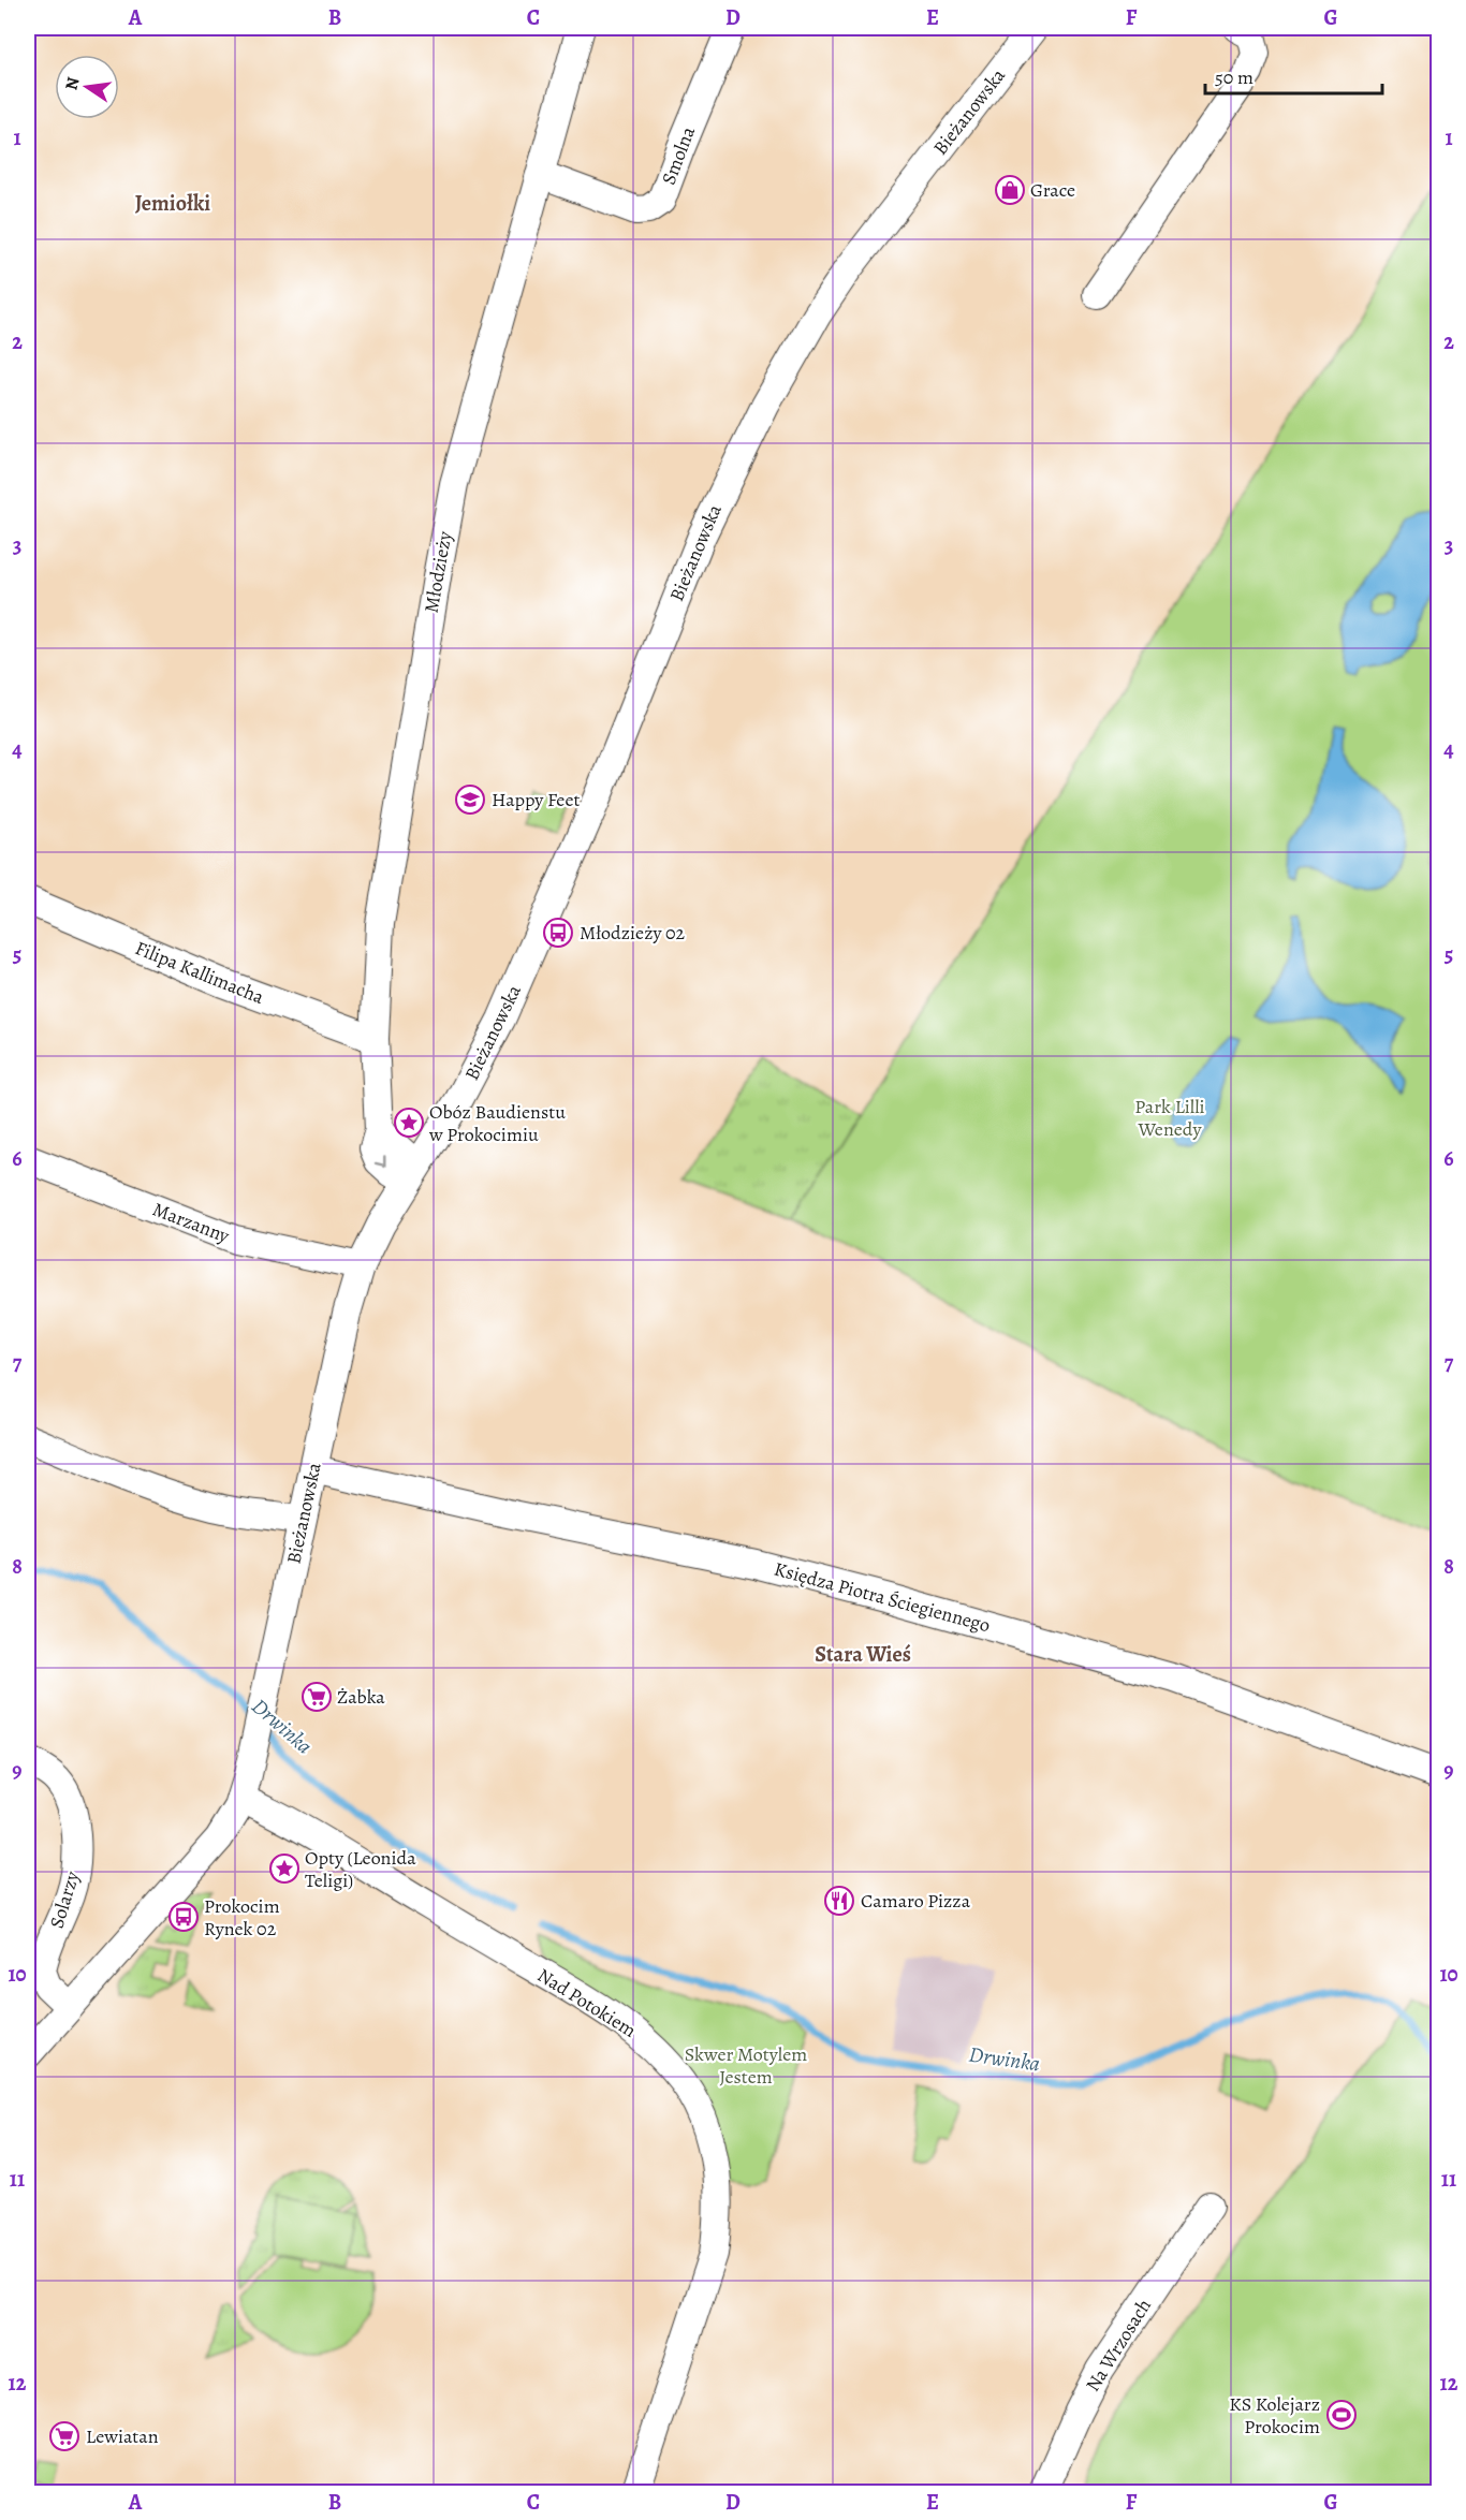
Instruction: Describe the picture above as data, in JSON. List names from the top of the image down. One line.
{"streets":{"street":["Bieżanowska","Smolna","Młodzieży","Filipa Kallimacha","Marzanny","Księdza Piotra Ściegiennego","Solarzy","Nad Potokiem","Na Wrzosach"]},"crossings":[["Bieżanowska","Młodzieży"],["Bieżanowska","Marzanny"],["Bieżanowska","Księdza Piotra Ściegiennego"],["Bieżanowska","Solarzy"],["Bieżanowska","Nad Potokiem"],["Smolna","Młodzieży"],["Młodzieży","Filipa Kallimacha"]],"districts":["Jemiołki","Stara Wieś"],"water":["Drwinka"],"parks":["Park Lilli Wenedy","Skwer Motylem Jestem"],"places":{"shop":["Grace"],"school or university":["Happy Feet"],"bus stop":["Młodzieży 02","Prokocim Rynek 02"],"place":["Obóz Baudienstu w Prokocimiu","Opty (Leonida Teligi)"],"supermarket":["Żabka","Lewiatan"],"restaurant":["Camaro Pizza"],"sports":["KS Kolejarz Prokocim"]},"scale_bar":"50 m","north":"left","grid":{"columns":["A","B","C","D","E","F","G"],"rows":["1","2","3","4","5","6","7","8","9","10","11","12"]}}
